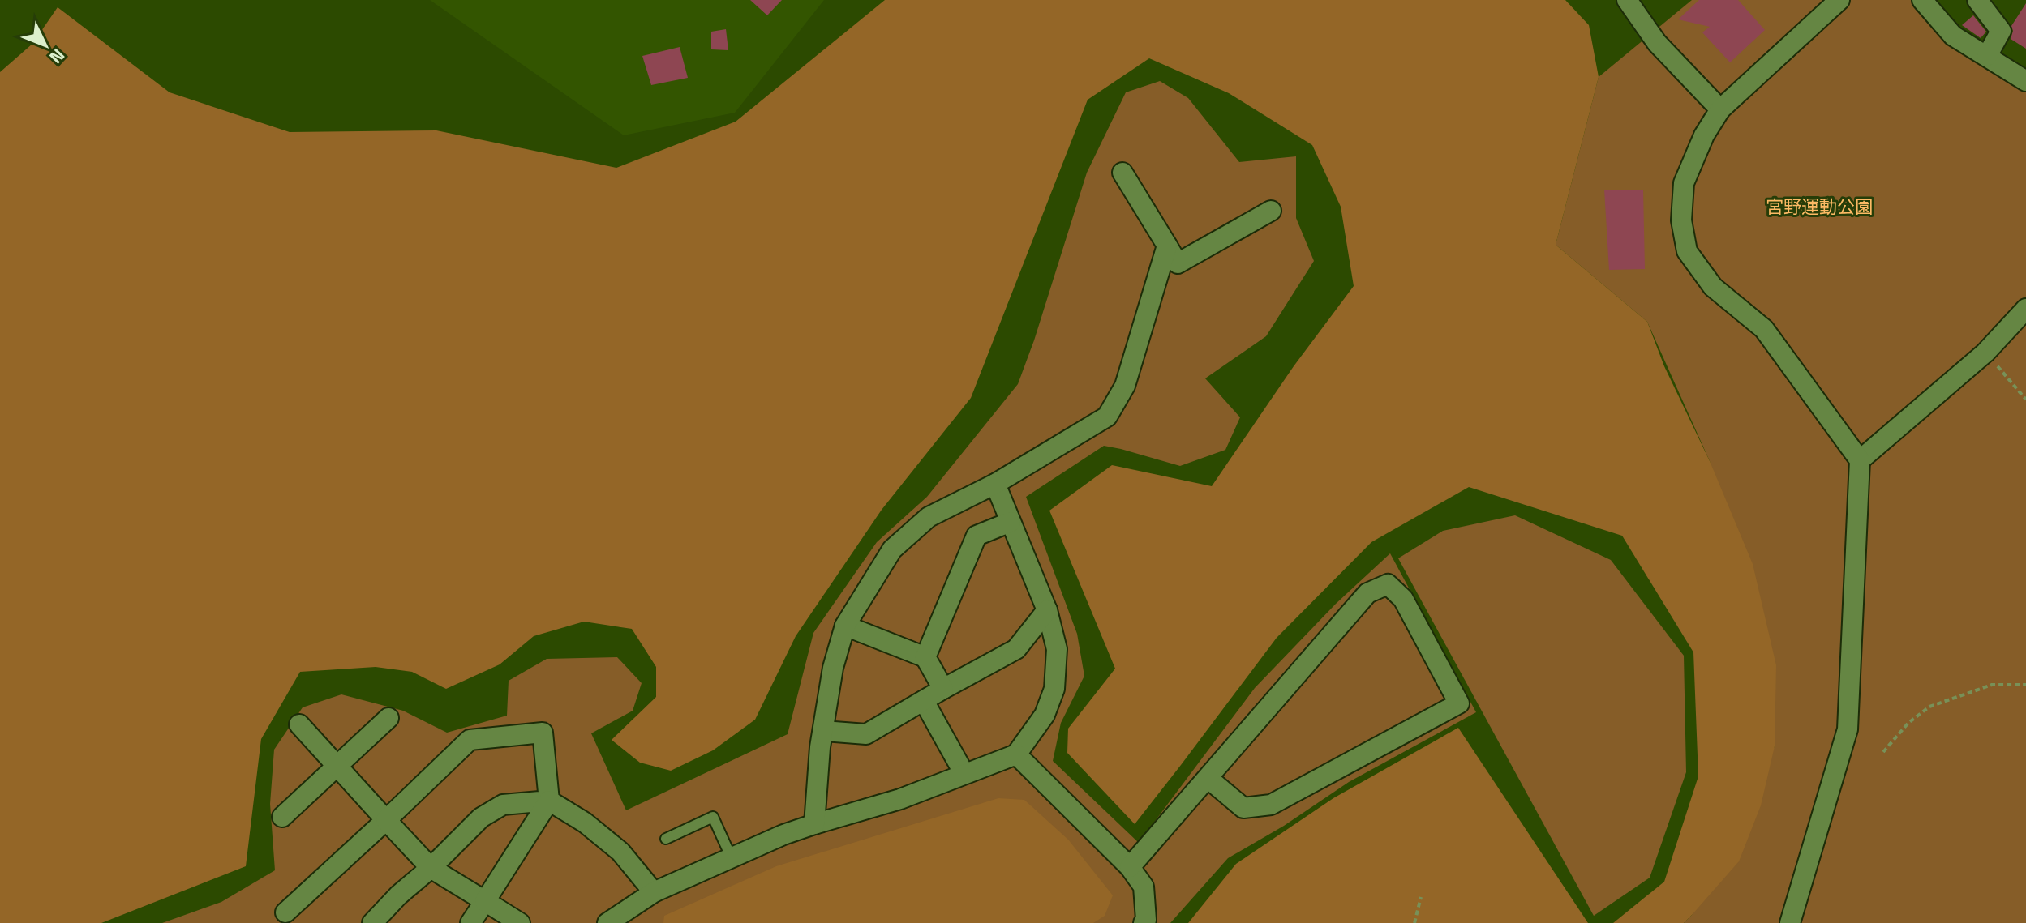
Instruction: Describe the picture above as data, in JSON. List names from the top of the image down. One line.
{"parks":["宮野運動公園"],"north":"bottom right"}
